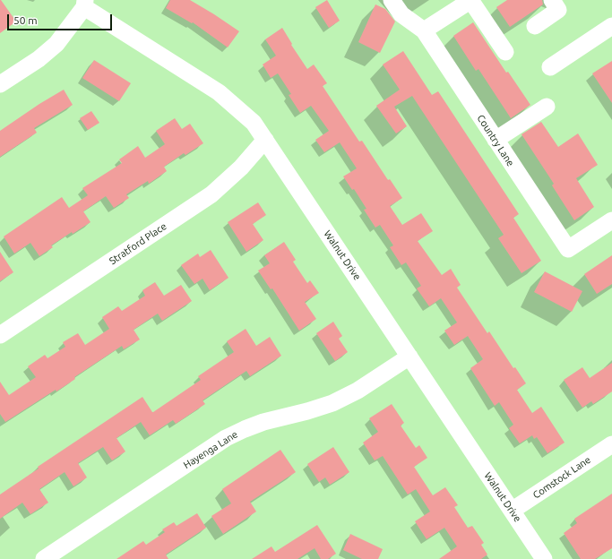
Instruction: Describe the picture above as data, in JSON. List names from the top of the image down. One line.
{"streets":{"street":["Country Lane","Stratford Place","Walnut Drive","Hayenga Lane","Comstock Lane"]},"crossings":[["Stratford Place","Walnut Drive"],["Walnut Drive","Hayenga Lane"],["Walnut Drive","Comstock Lane"]],"scale_bar":"50 m"}
